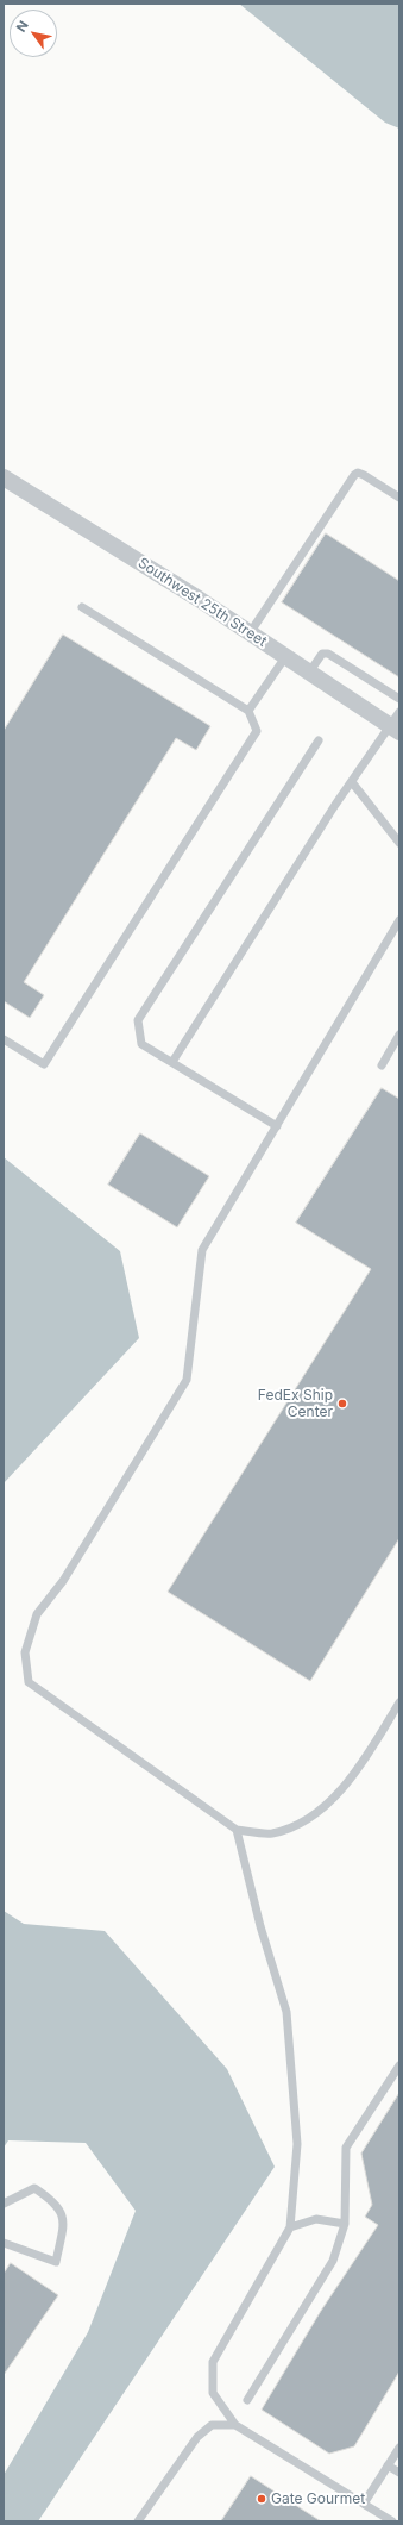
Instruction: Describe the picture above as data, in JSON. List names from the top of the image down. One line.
{"streets":{"street":["Southwest 25th Street"]},"places":["FedEx Ship Center","Gate Gourmet"],"north":"top left"}
